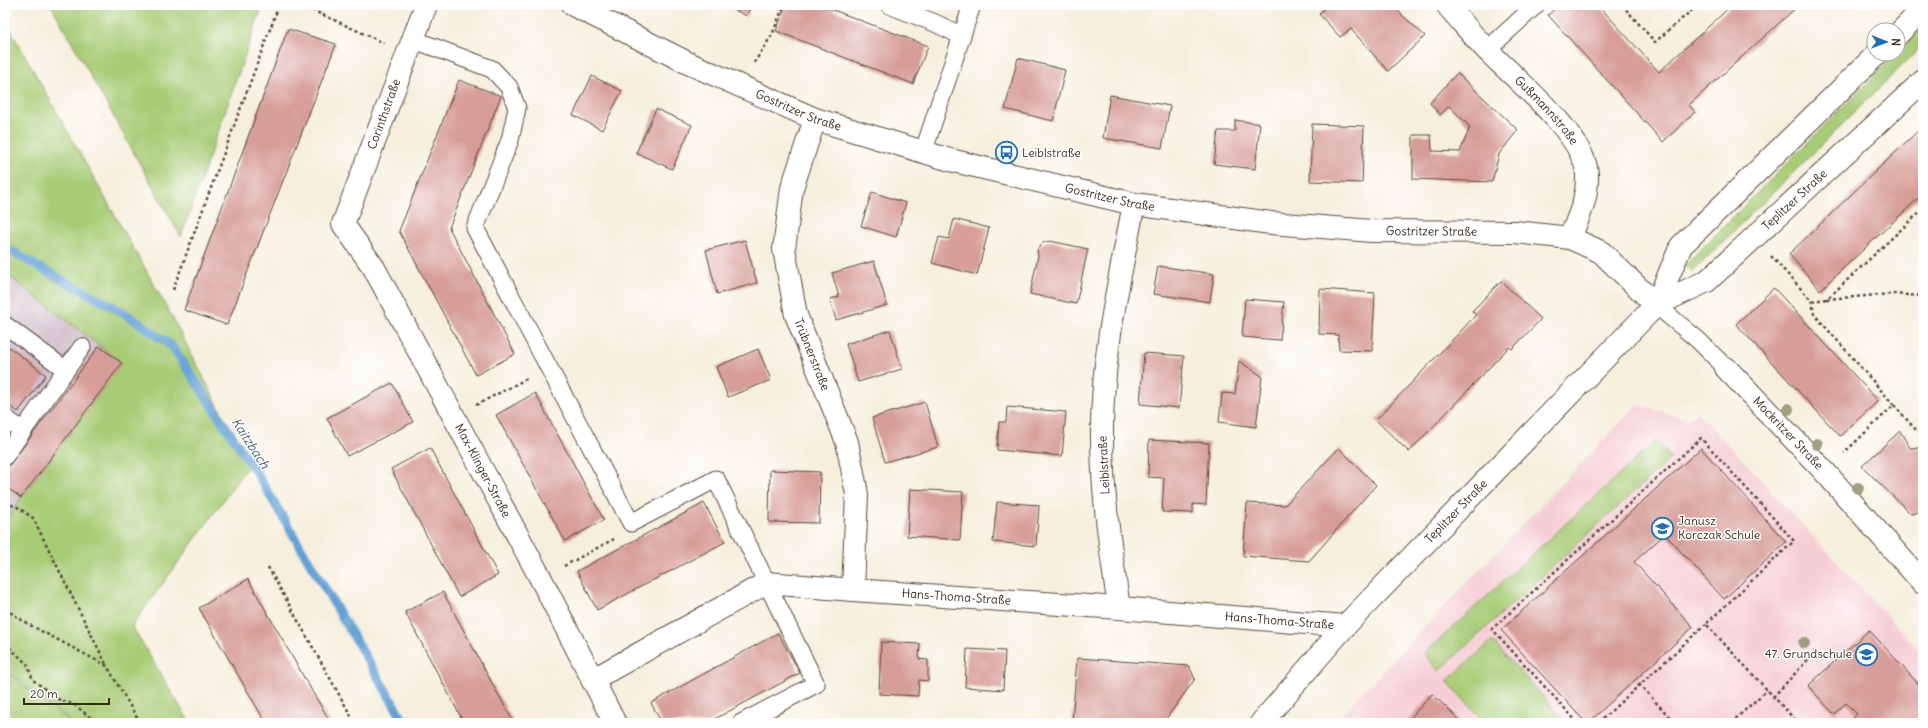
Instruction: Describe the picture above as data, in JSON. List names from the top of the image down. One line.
{"streets":{"street":["Gostritzer Straße","Gußmannstraße","Corinthstraße","Teplitzer Straße","Trübnerstraße","Mockritzer Straße","Leiblstraße","Max-Klinger-Straße","Hans-Thoma-Straße"]},"crossings":[["Gostritzer Straße","Gußmannstraße"],["Gostritzer Straße","Teplitzer Straße"],["Gostritzer Straße","Trübnerstraße"],["Gostritzer Straße","Mockritzer Straße"],["Gostritzer Straße","Leiblstraße"],["Corinthstraße","Max-Klinger-Straße"],["Teplitzer Straße","Mockritzer Straße"],["Teplitzer Straße","Hans-Thoma-Straße"],["Trübnerstraße","Hans-Thoma-Straße"],["Leiblstraße","Hans-Thoma-Straße"]],"water":["Kaitzbach"],"places":{"bus stop":["Leiblstraße"],"school or university":["Janusz Korczak Schule","47. Grundschule"]},"scale_bar":"20 m","north":"right"}
